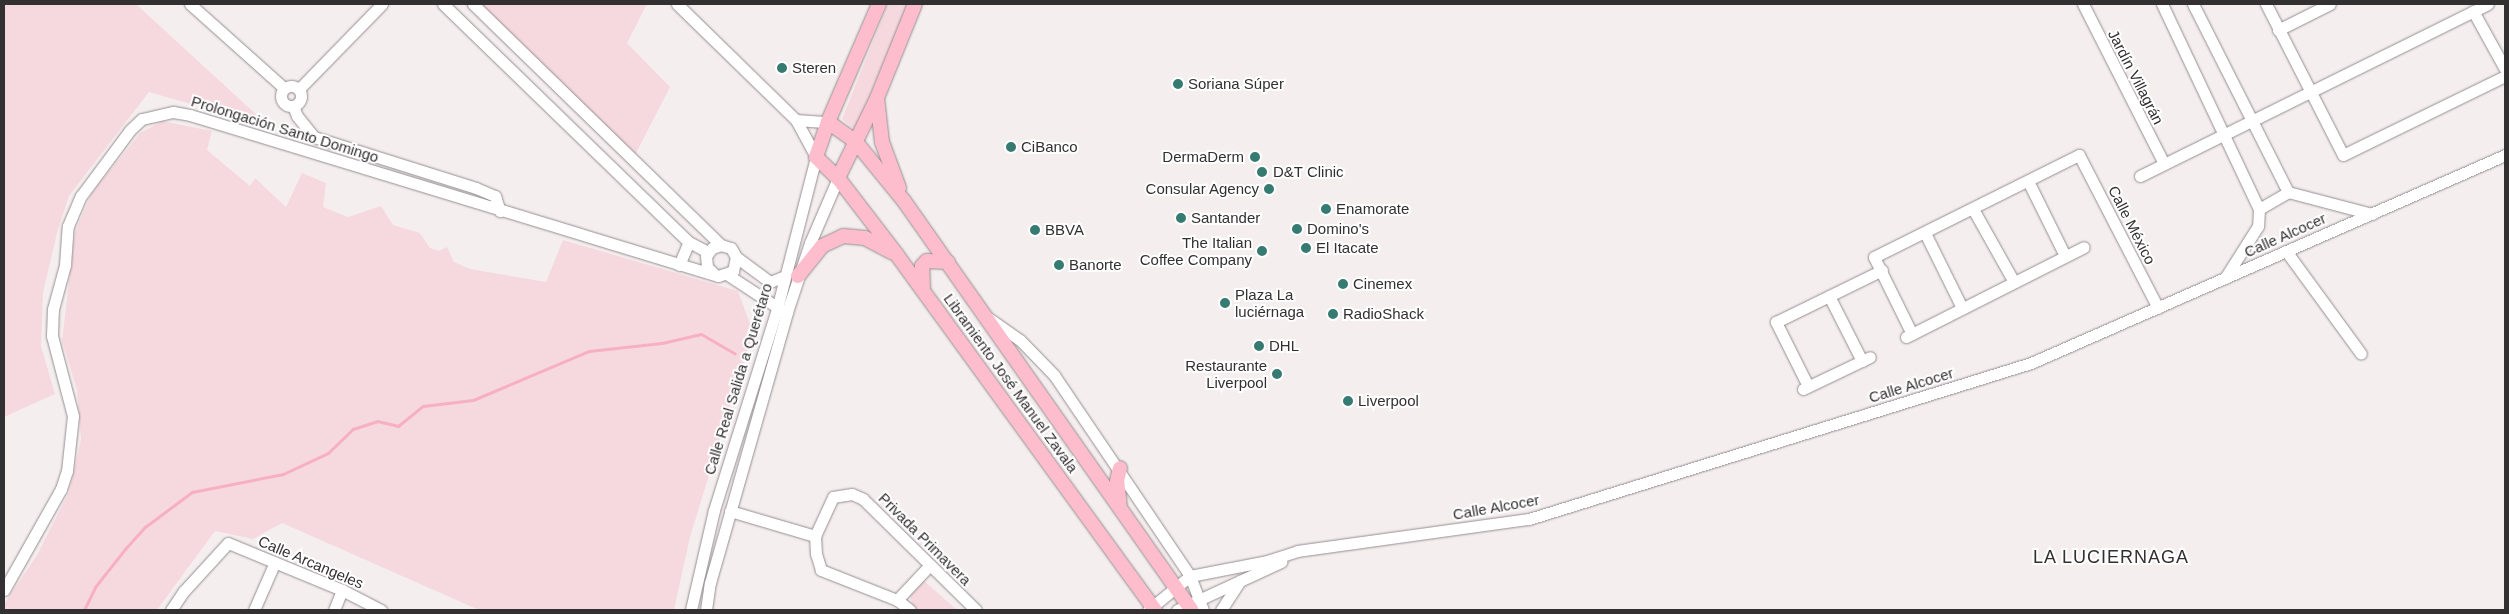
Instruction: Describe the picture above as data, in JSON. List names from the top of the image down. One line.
{"streets":{"main road":["Libramiento José Manuel Zavala"],"street":["Jardín Villagrán","Prolongación Santo Domingo","Calle México","Calle Alcocer","Calle Real Salida a Querétaro","Privada Primavera","Calle Arcangeles"]},"crossings":[["Calle México","Calle Alcocer"],["Calle Alcocer","Libramiento José Manuel Zavala"],["Calle Real Salida a Querétaro","Libramiento José Manuel Zavala"]],"districts":["LA LUCIERNAGA"],"places":["Steren","Soriana Súper","CiBanco","DermaDerm","D&T Clinic","Consular Agency","Enamorate","Santander","Domino's","BBVA","El Itacate","The Italian Coffee Company","Banorte","Cinemex","Plaza La luciérnaga","RadioShack","DHL","Restaurante Liverpool","Liverpool"]}
